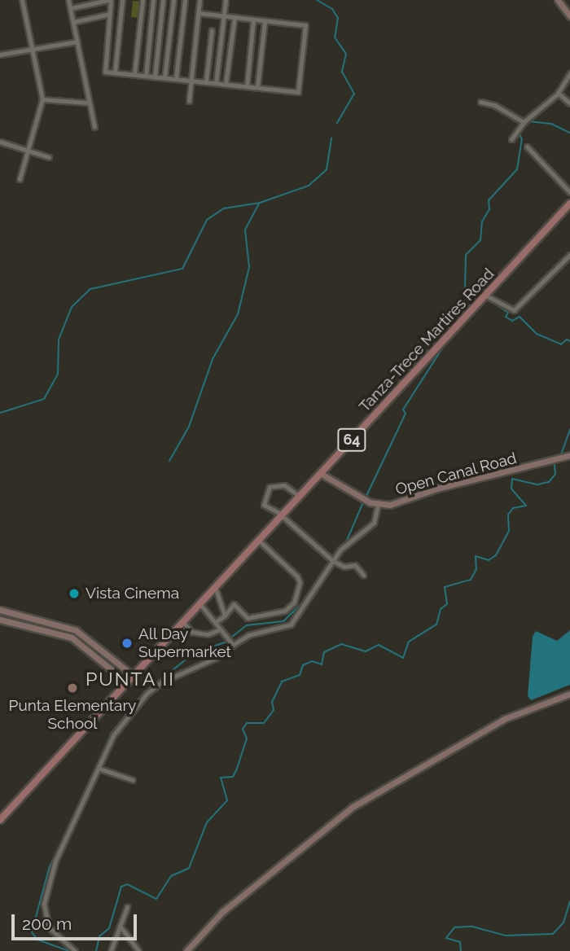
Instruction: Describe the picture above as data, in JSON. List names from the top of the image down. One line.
{"streets":{"main road":["Tanza-Trece Martires Road","64","Open Canal Road"]},"crossings":[["Tanza-Trece Martires Road","Open Canal Road"]],"districts":["PUNTA II"],"places":["Vista Cinema","All Day Supermarket","Punta Elementary School"],"scale_bar":"200 m"}
